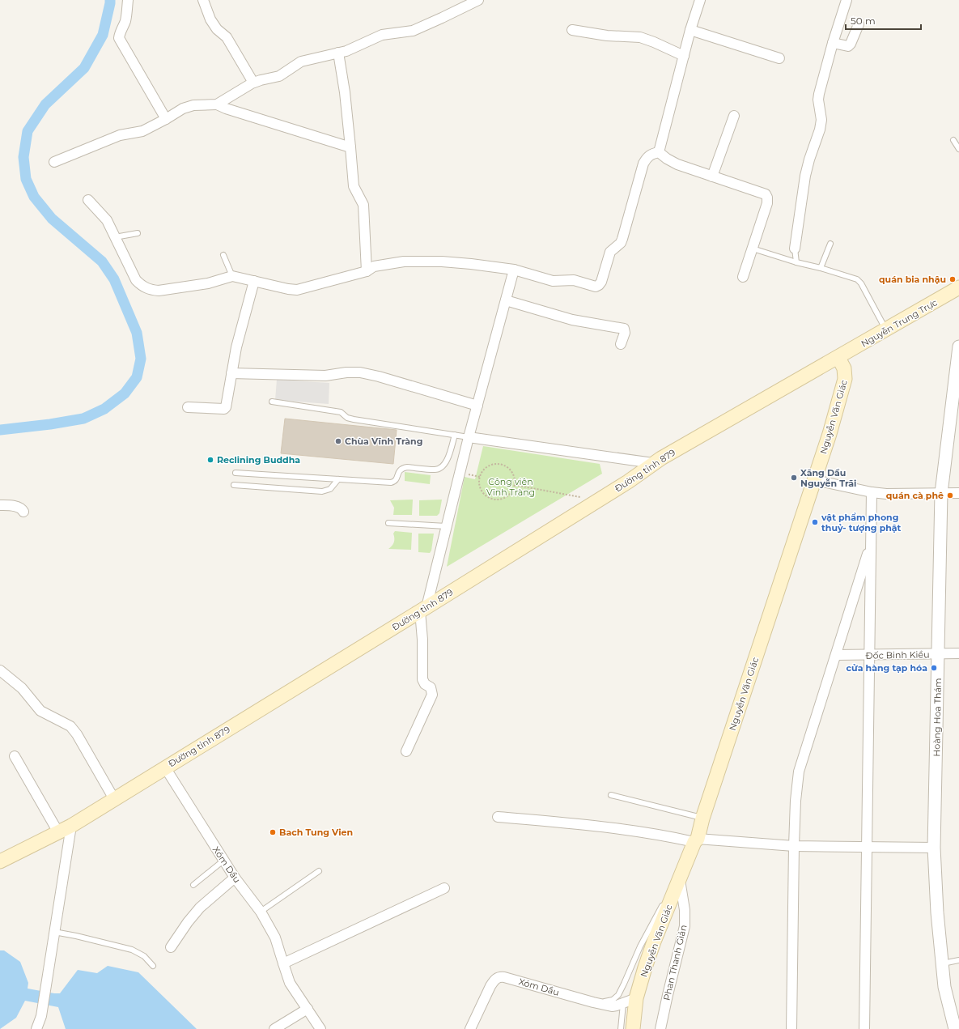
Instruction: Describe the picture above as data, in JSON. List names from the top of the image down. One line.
{"streets":{"main road":["Nguyễn Trung Trực","Nguyễn Văn Giác","Đường tỉnh 879"],"street":["Đốc Binh Kiều","Hoàng Hoa Thám","Xóm Dầu","Phan Thanh Giản"]},"crossings":[["Nguyễn Trung Trực","Nguyễn Văn Giác"],["Nguyễn Trung Trực","Đường tỉnh 879"],["Nguyễn Văn Giác","Đường tỉnh 879"],["Nguyễn Văn Giác","Xóm Dầu"],["Nguyễn Văn Giác","Phan Thanh Giản"],["Đường tỉnh 879","Xóm Dầu"],["Đốc Binh Kiều","Hoàng Hoa Thám"]],"parks":["Công viên Vĩnh Tràng"],"places":["quán bia nhậu","Chùa Vĩnh Tràng","Reclining Buddha","Xăng Dầu Nguyễn Trãi","quán cà phê","vật phẩm phong thuỷ- tượng phật","cửa hàng tạp hóa","Bach Tung Vien"],"scale_bar":"50 m"}
